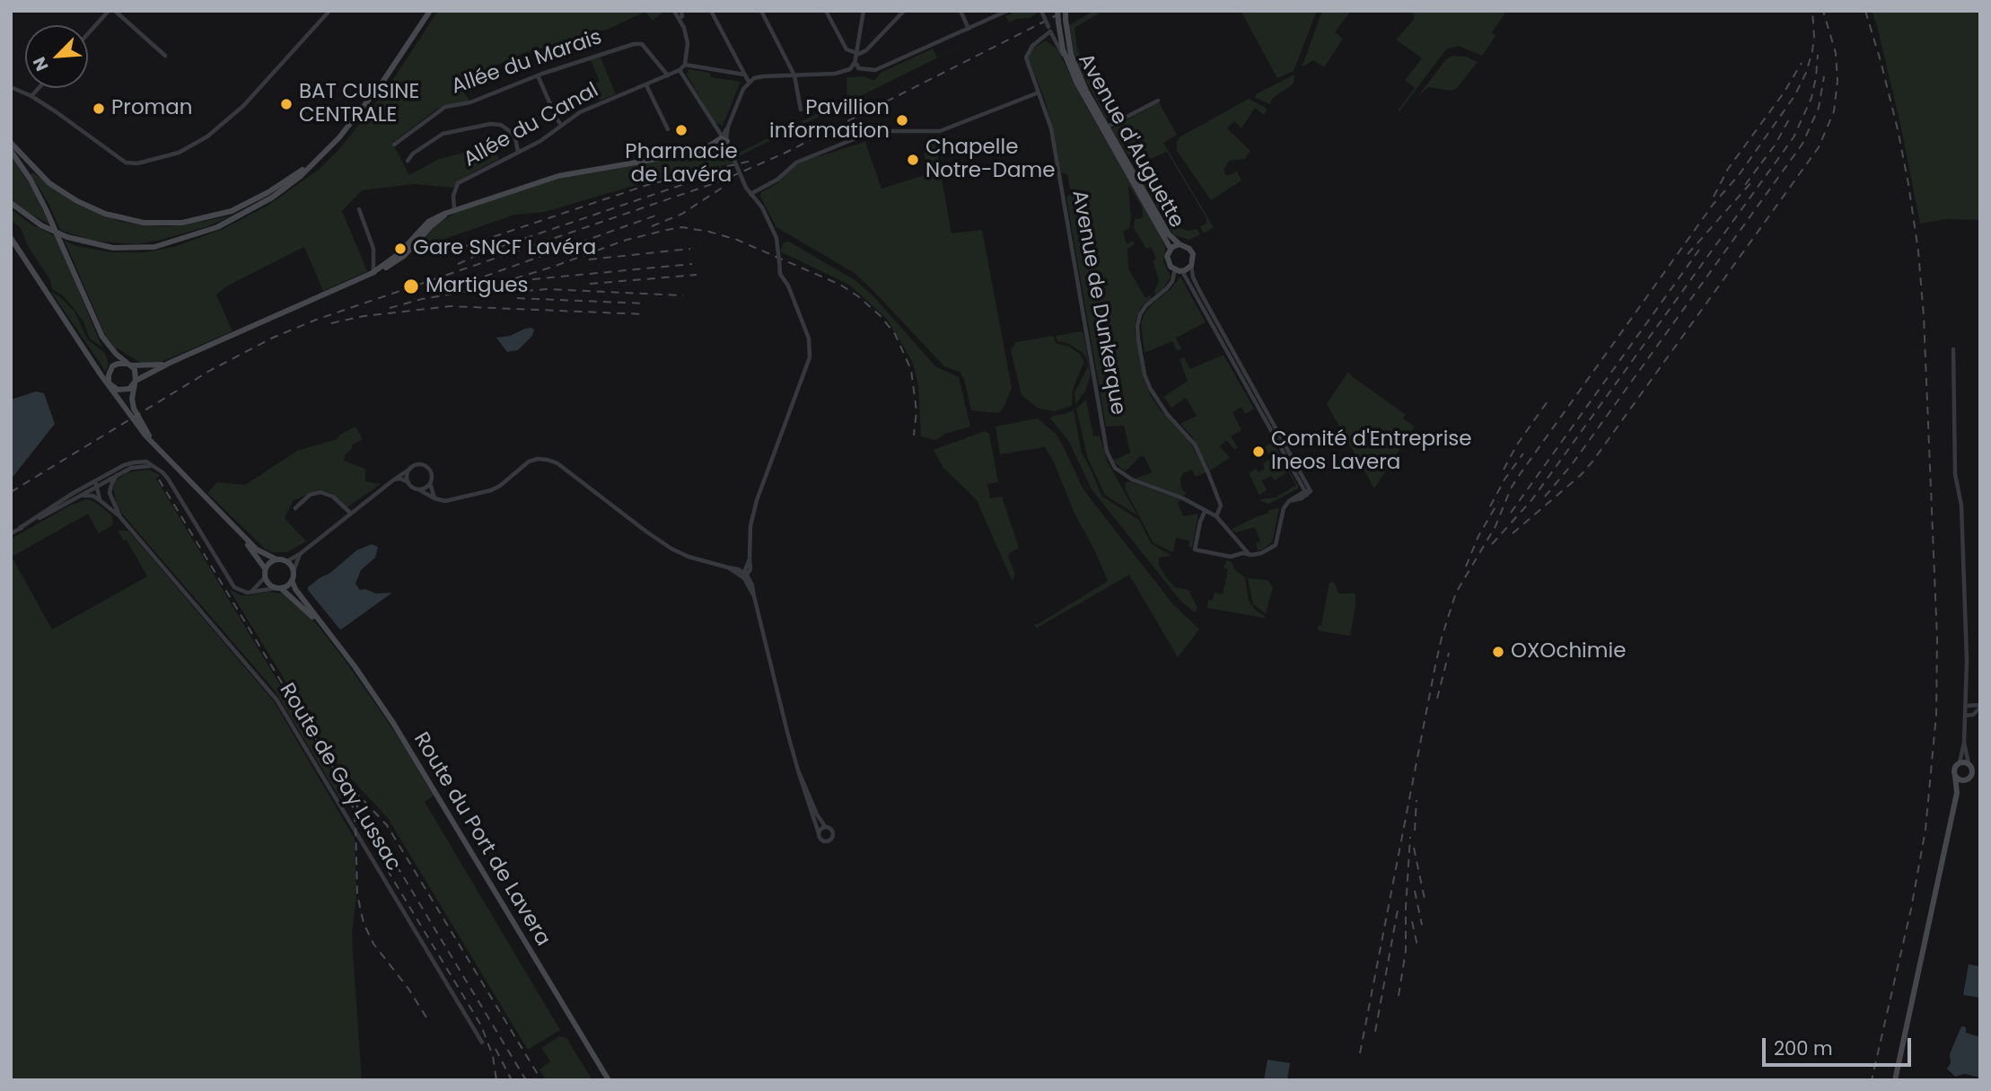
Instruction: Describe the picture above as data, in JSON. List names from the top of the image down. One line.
{"streets":{"street":["Allée du Marais","Allée du Canal","Avenue d'Auguette","Avenue de Dunkerque","Route de Gay Lussac","Route du Port de Lavera"]},"crossings":[["Allée du Marais","Allée du Canal"]],"places":["BAT CUISINE CENTRALE","Proman","Pavillion information","Pharmacie de Lavéra","Chapelle Notre-Dame","Gare SNCF Lavéra","Martigues","Comité d'Entreprise Ineos Lavera","OXOchimie"],"scale_bar":"200 m","north":"bottom left"}
